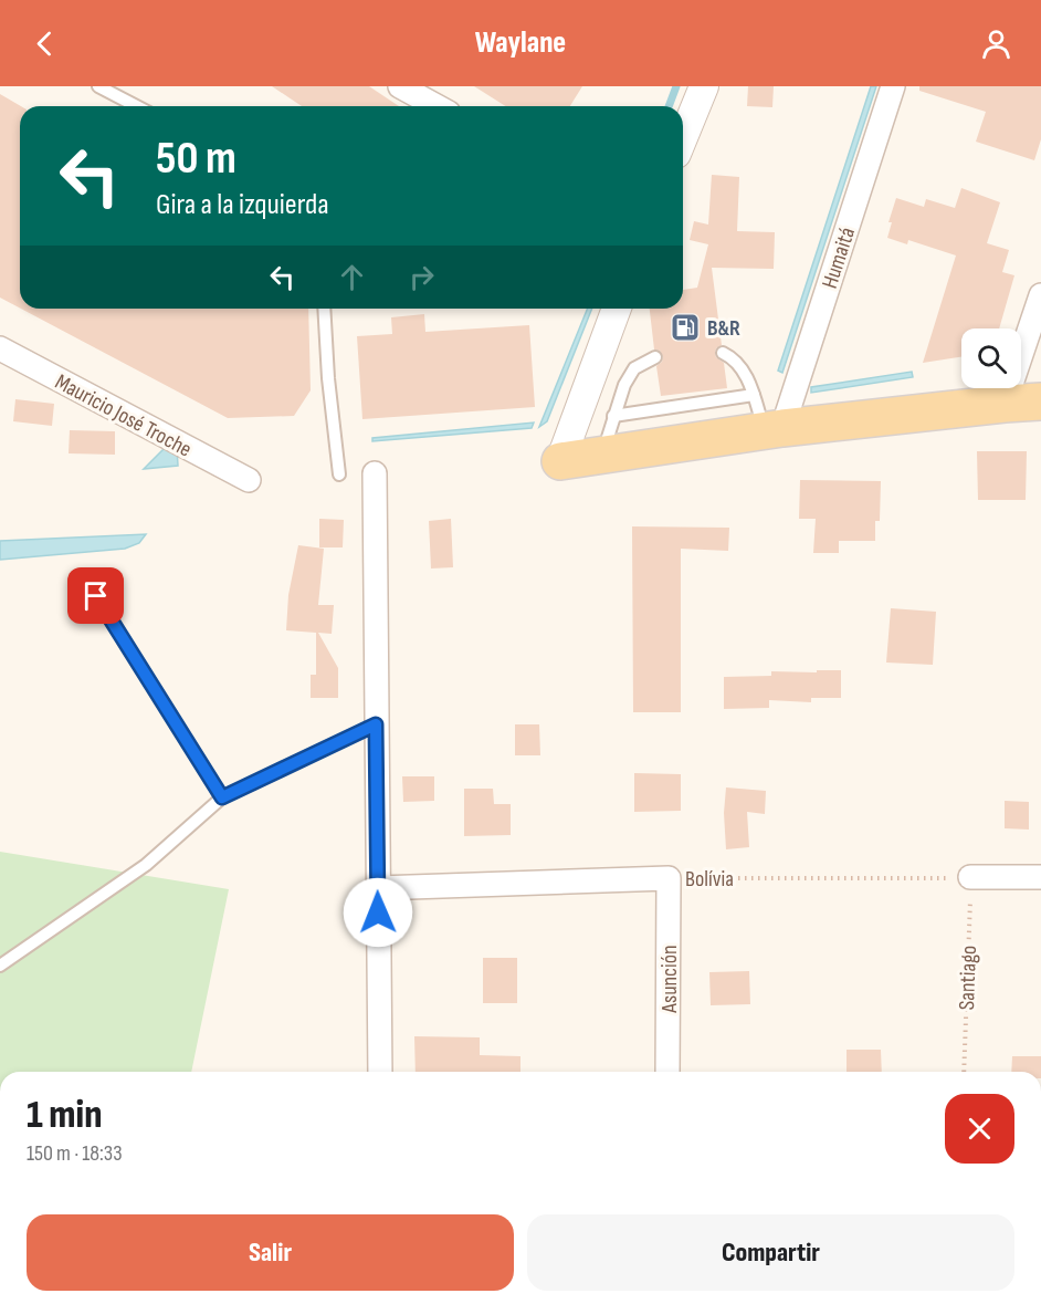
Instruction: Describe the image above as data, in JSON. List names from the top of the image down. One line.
{"streets":{"street":["Humaitá","Mauricio José Troche","Bolívia","Asunción"],"path":["Santiago"]},"crossings":[["Bolívia","Santiago"],["Bolívia","Asunción"]],"places":{"fuel station":["B&R"]},"page":{"header":"Waylane","turn":["50 m","Gira a la izquierda"],"heading":["1 min","150 m · 18:33"],"buttons":["Salir","Compartir"]}}
